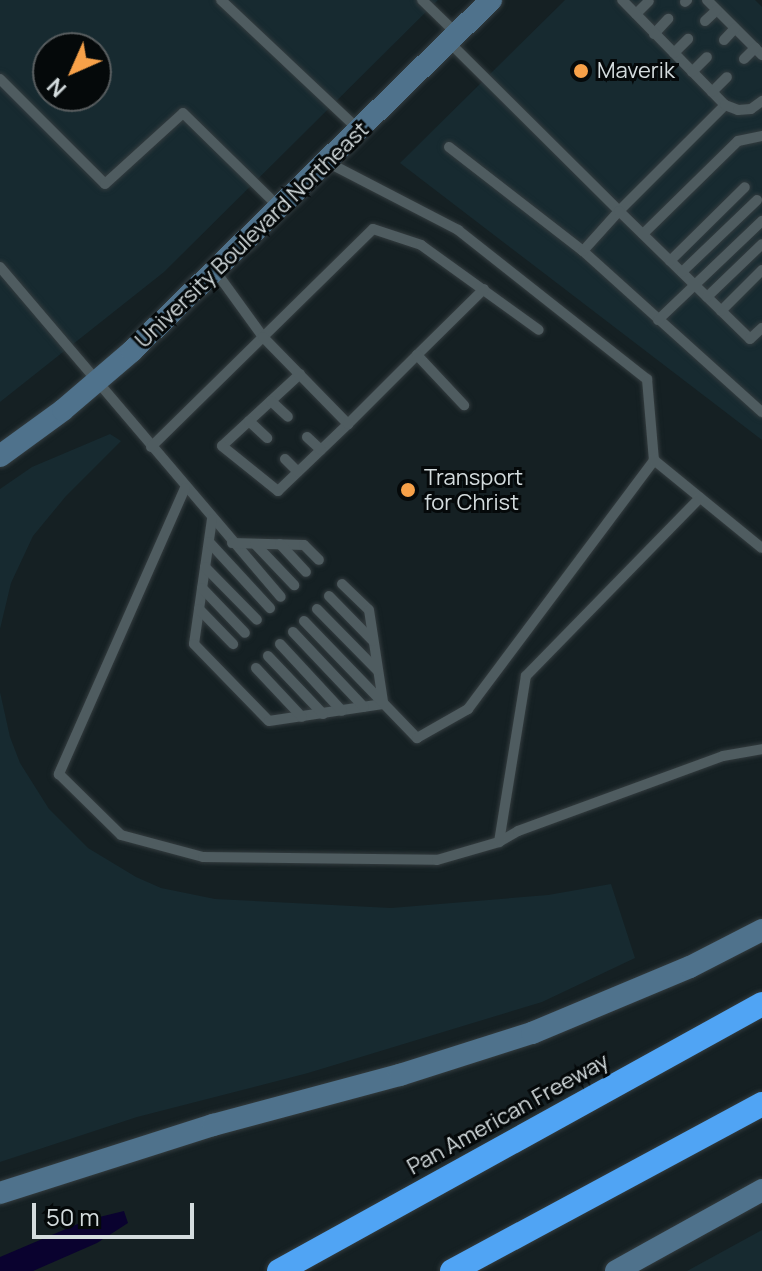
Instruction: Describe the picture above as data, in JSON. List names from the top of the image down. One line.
{"streets":{"highway":["Pan American Freeway"],"main road":["University Boulevard Northeast"]},"places":["Maverik","Transport for Christ"],"scale_bar":"50 m","north":"bottom left"}
